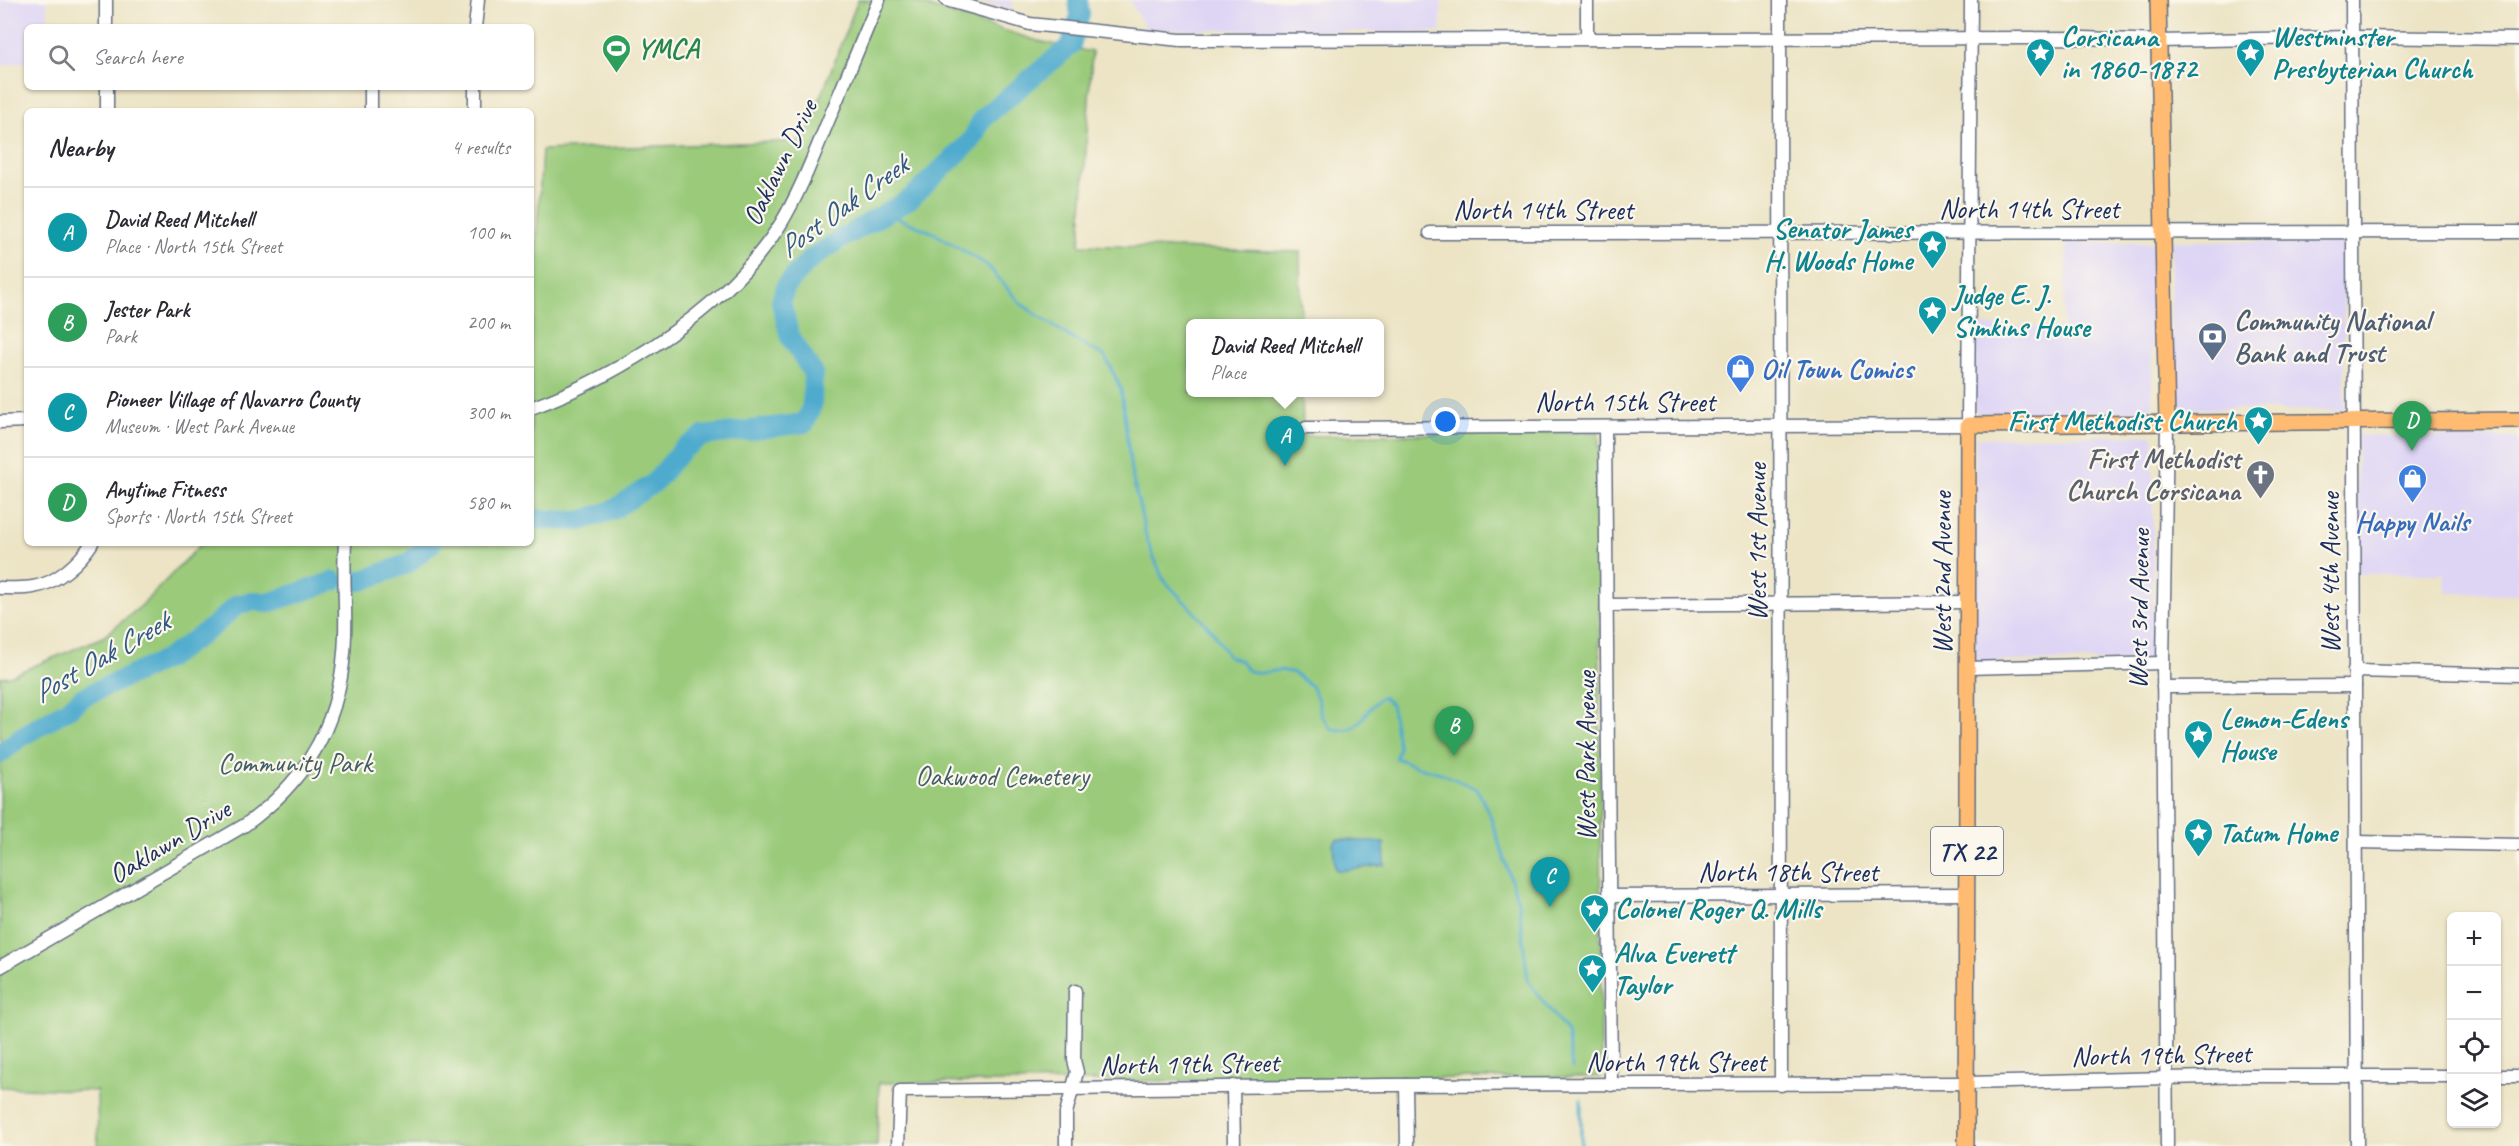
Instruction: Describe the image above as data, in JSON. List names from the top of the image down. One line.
{"streets":{"main road":["North 15th Street","West 2nd Avenue","West 3rd Avenue","TX 22"],"street":["Oaklawn Drive","North 14th Street","West 1st Avenue","West 4th Avenue","West Park Avenue","North 18th Street","North 19th Street"]},"crossings":[["North 14th Street","West 1st Avenue"],["North 14th Street","West 2nd Avenue"],["North 14th Street","West 4th Avenue"],["North 14th Street","West 3rd Avenue"],["North 15th Street","West 1st Avenue"],["North 15th Street","West 2nd Avenue"],["North 15th Street","West 4th Avenue"],["North 15th Street","West 3rd Avenue"],["North 15th Street","West Park Avenue"],["West 1st Avenue","North 18th Street"],["West 1st Avenue","North 19th Street"],["West 2nd Avenue","North 18th Street"],["West 2nd Avenue","North 19th Street"],["West 4th Avenue","North 19th Street"],["West 3rd Avenue","North 19th Street"],["West Park Avenue","North 18th Street"],["West Park Avenue","North 19th Street"]],"water":["Post Oak Creek"],"parks":["Community Park","Oakwood Cemetery"],"places":{"sports":["YMCA"],"place":["Corsicana in 1860-1872","Westminster Presbyterian Church","Senator James H. Woods Home","Judge E. J. Simkins House","First Methodist Church","Lemon-Edens House","Tatum Home","Colonel Roger Q. Mills","Alva Everett Taylor"],"bank":["Community National Bank and Trust"],"shop":["Oil Town Comics","Happy Nails"],"church":["First Methodist Church Corsicana"]},"page":{"search":"Search here","heading":["Nearby","4 results"],"list":[{"mark":"A","name":"David Reed Mitchell","note":"Place · North 15th Street","value":"100 m"},{"mark":"B","name":"Jester Park","note":"Park","value":"200 m"},{"mark":"C","name":"Pioneer Village of Navarro County","note":"Museum · West Park Avenue","value":"300 m"},{"mark":"D","name":"Anytime Fitness","note":"Sports · North 15th Street","value":"580 m"}],"popup":["David Reed Mitchell","Place"],"pins":["D","A","B","C"],"map_buttons":["+","−"]}}
